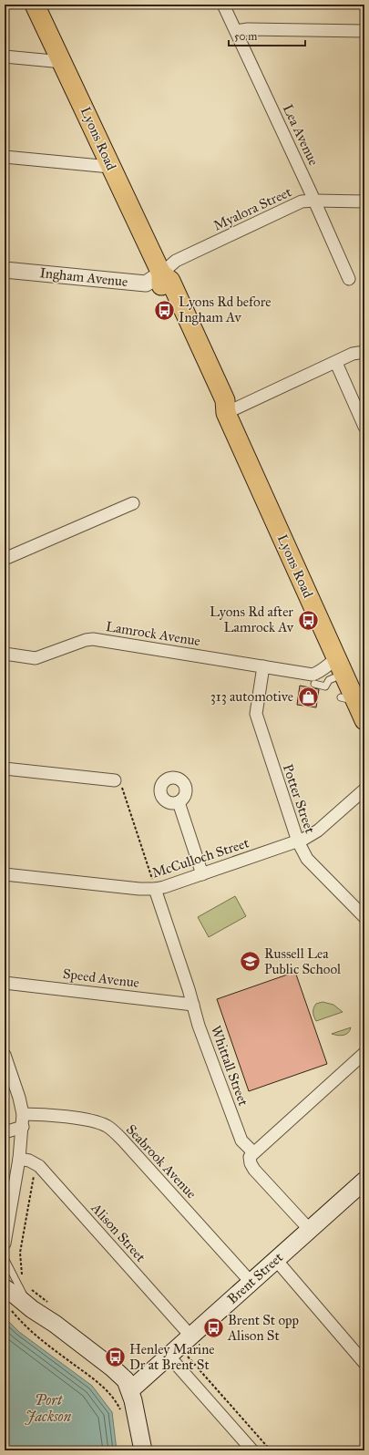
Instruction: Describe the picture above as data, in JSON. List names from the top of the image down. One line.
{"streets":{"main road":["Lyons Road","Brent Street"],"street":["Lea Avenue","Myalora Street","Ingham Avenue","Lamrock Avenue","Potter Street","McCulloch Street","Speed Avenue","Whittall Street","Seabrook Avenue","Alison Street"]},"crossings":[["Lea Avenue","Myalora Street"],["Lyons Road","Myalora Street"],["Lyons Road","Ingham Avenue"],["Lyons Road","Lamrock Avenue"],["Myalora Street","Ingham Avenue"],["Lamrock Avenue","Potter Street"],["Potter Street","McCulloch Street"],["McCulloch Street","Whittall Street"],["Speed Avenue","Whittall Street"],["Seabrook Avenue","Brent Street"],["Alison Street","Brent Street"]],"water":["Port Jackson"],"places":{"bus stop":["Lyons Rd before Ingham Av","Lyons Rd after Lamrock Av","Brent St opp Alison St","Henley Marine Dr at Brent St"],"shop":["313 automotive"],"school or university":["Russell Lea Public School"]},"scale_bar":"50 m"}
